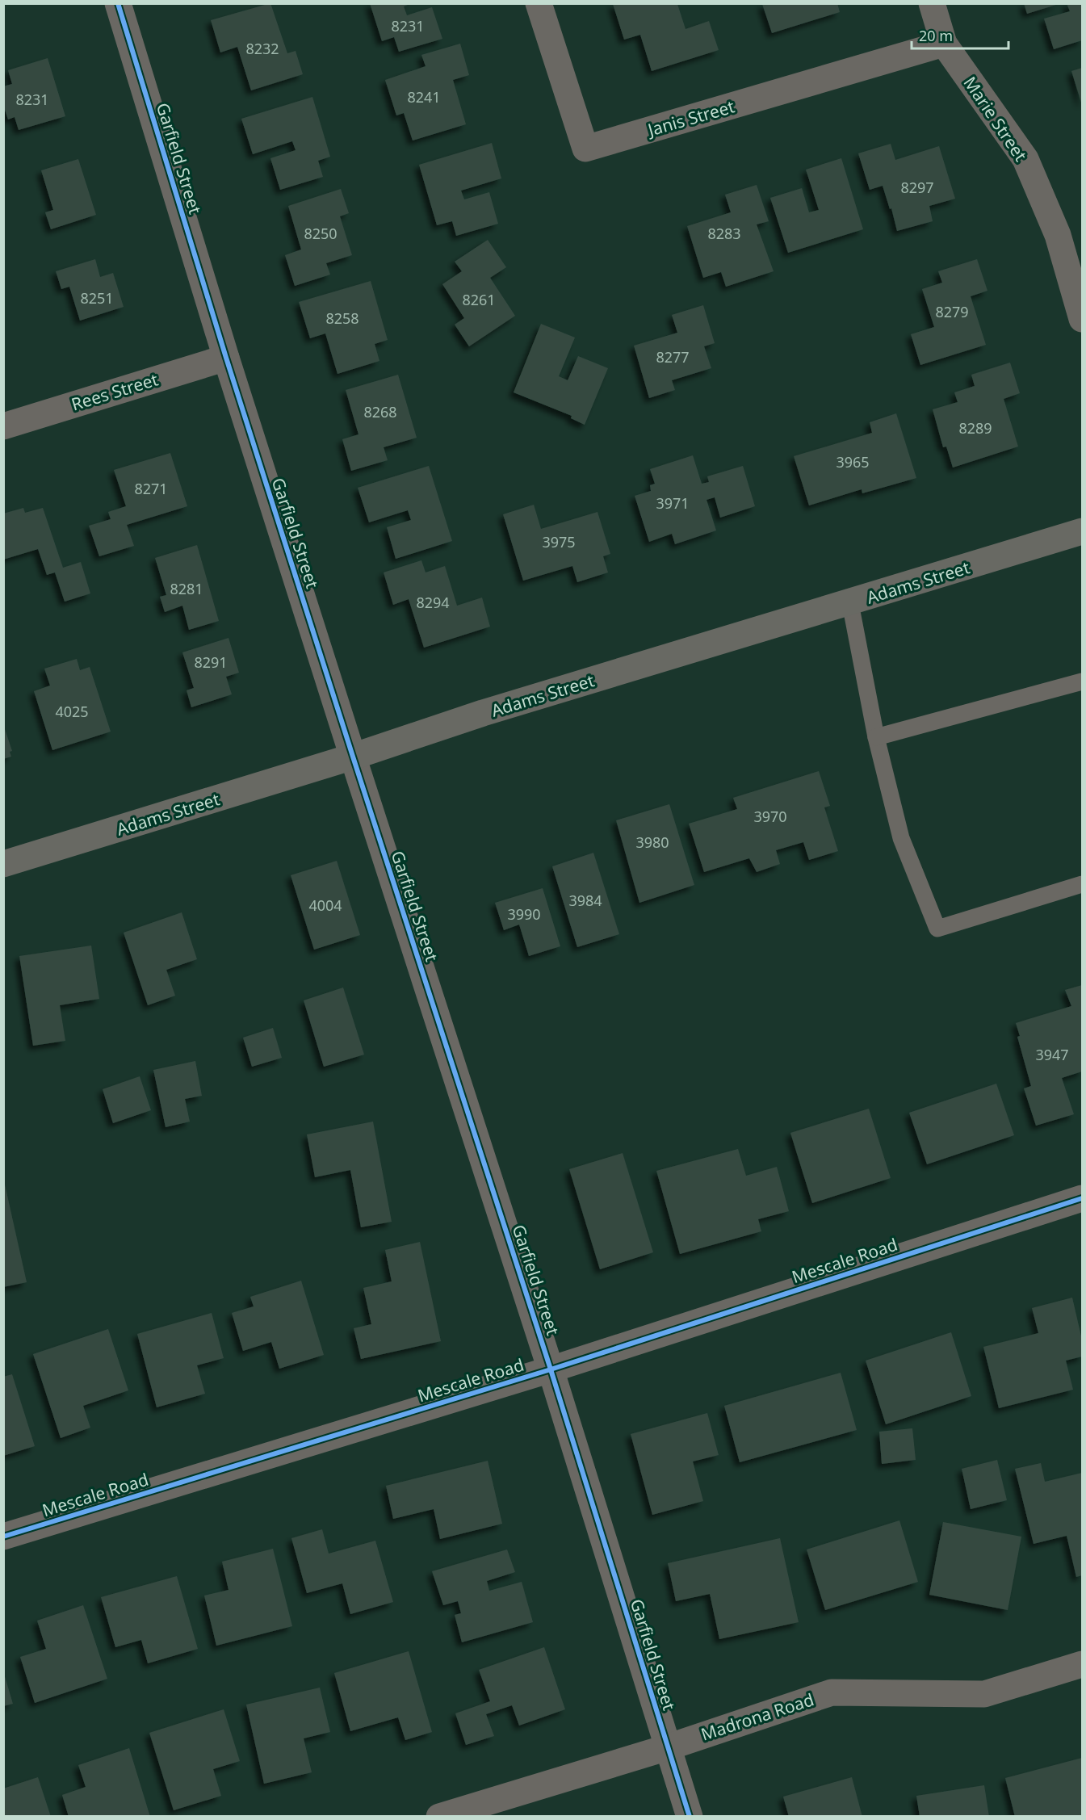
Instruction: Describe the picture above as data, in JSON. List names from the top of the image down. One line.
{"streets":{"main road":["Adams Street"],"street":["Janis Street","Marie Street","Garfield Street","Rees Street","Mescale Road","Madrona Road"]},"crossings":[["Janis Street","Marie Street"],["Garfield Street","Rees Street"],["Garfield Street","Adams Street"],["Garfield Street","Mescale Road"],["Garfield Street","Madrona Road"]],"house_numbers":["8231","8232","8241","8231","8297","8250","8283","8251","8261","8279","8258","8277","8268","8289","3965","8271","3971","3975","8281","8294","8291","4025","3970","3980","3984","4004","3990","3947"],"scale_bar":"20 m"}
